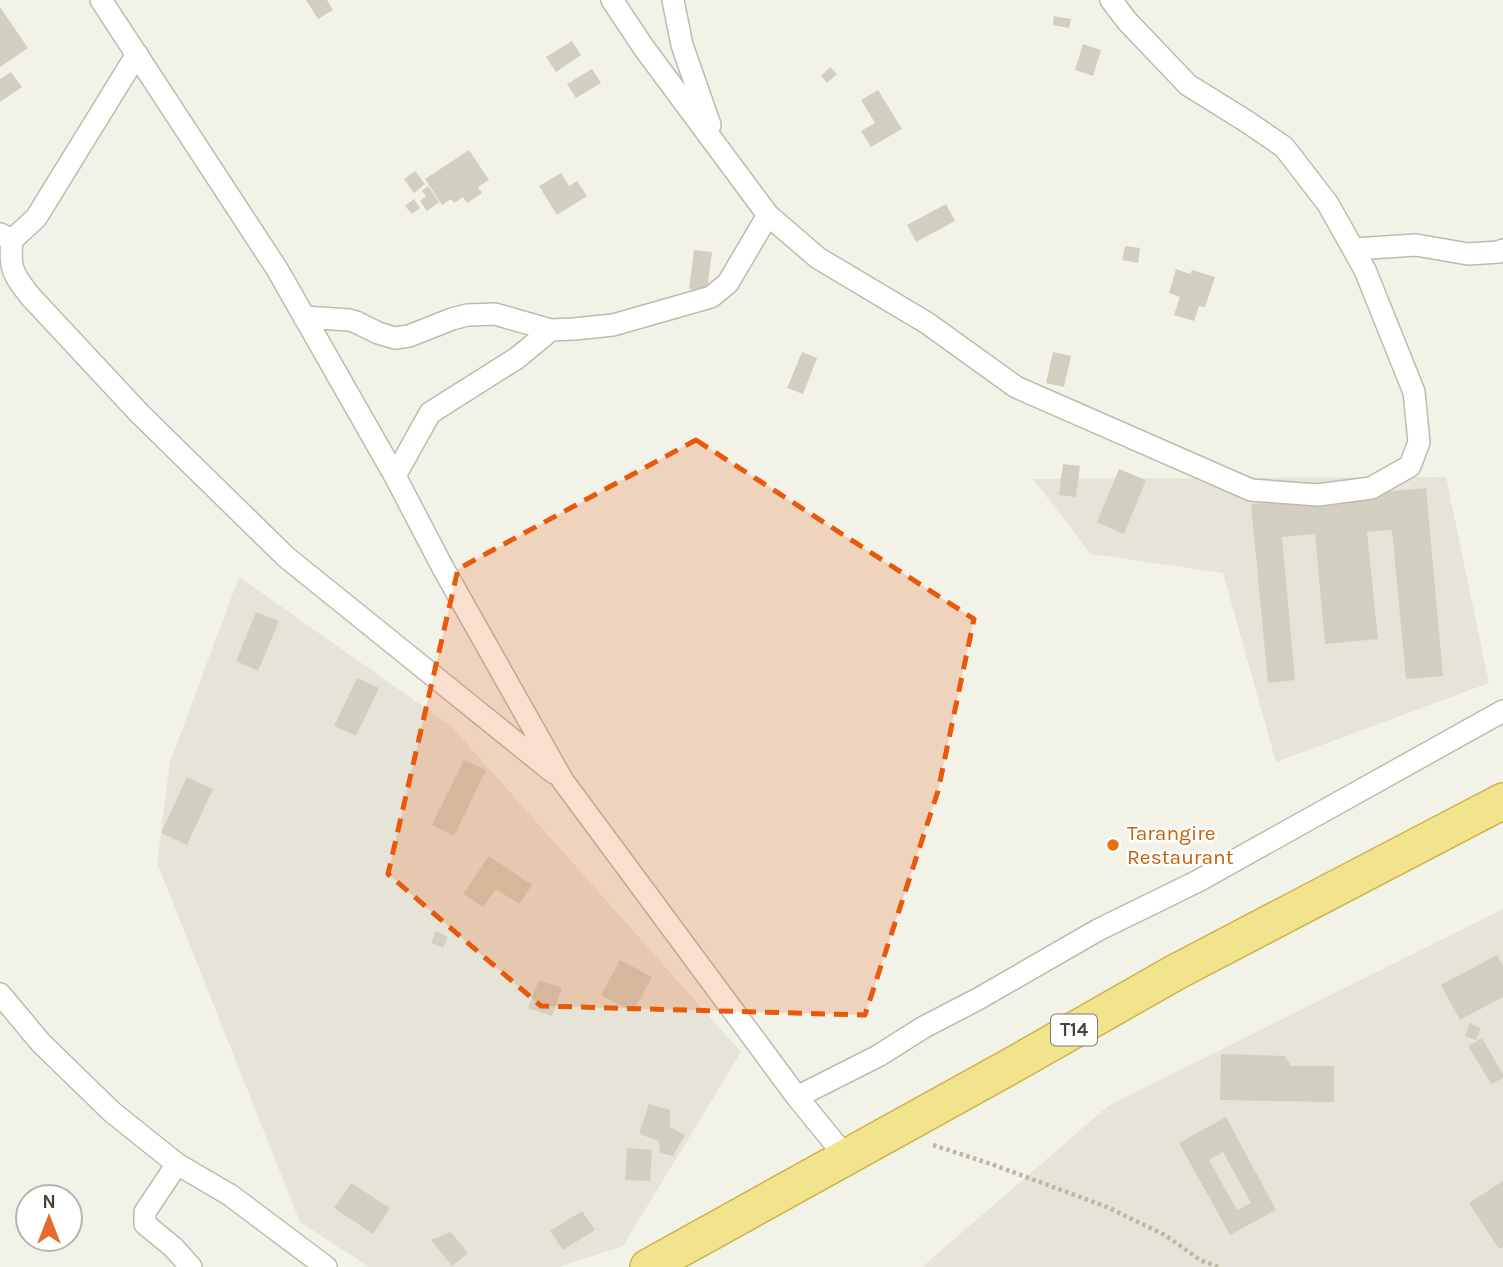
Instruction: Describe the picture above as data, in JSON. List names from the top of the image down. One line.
{"streets":{"highway":["T14"]},"places":["Tarangire Restaurant"],"north":"top"}
